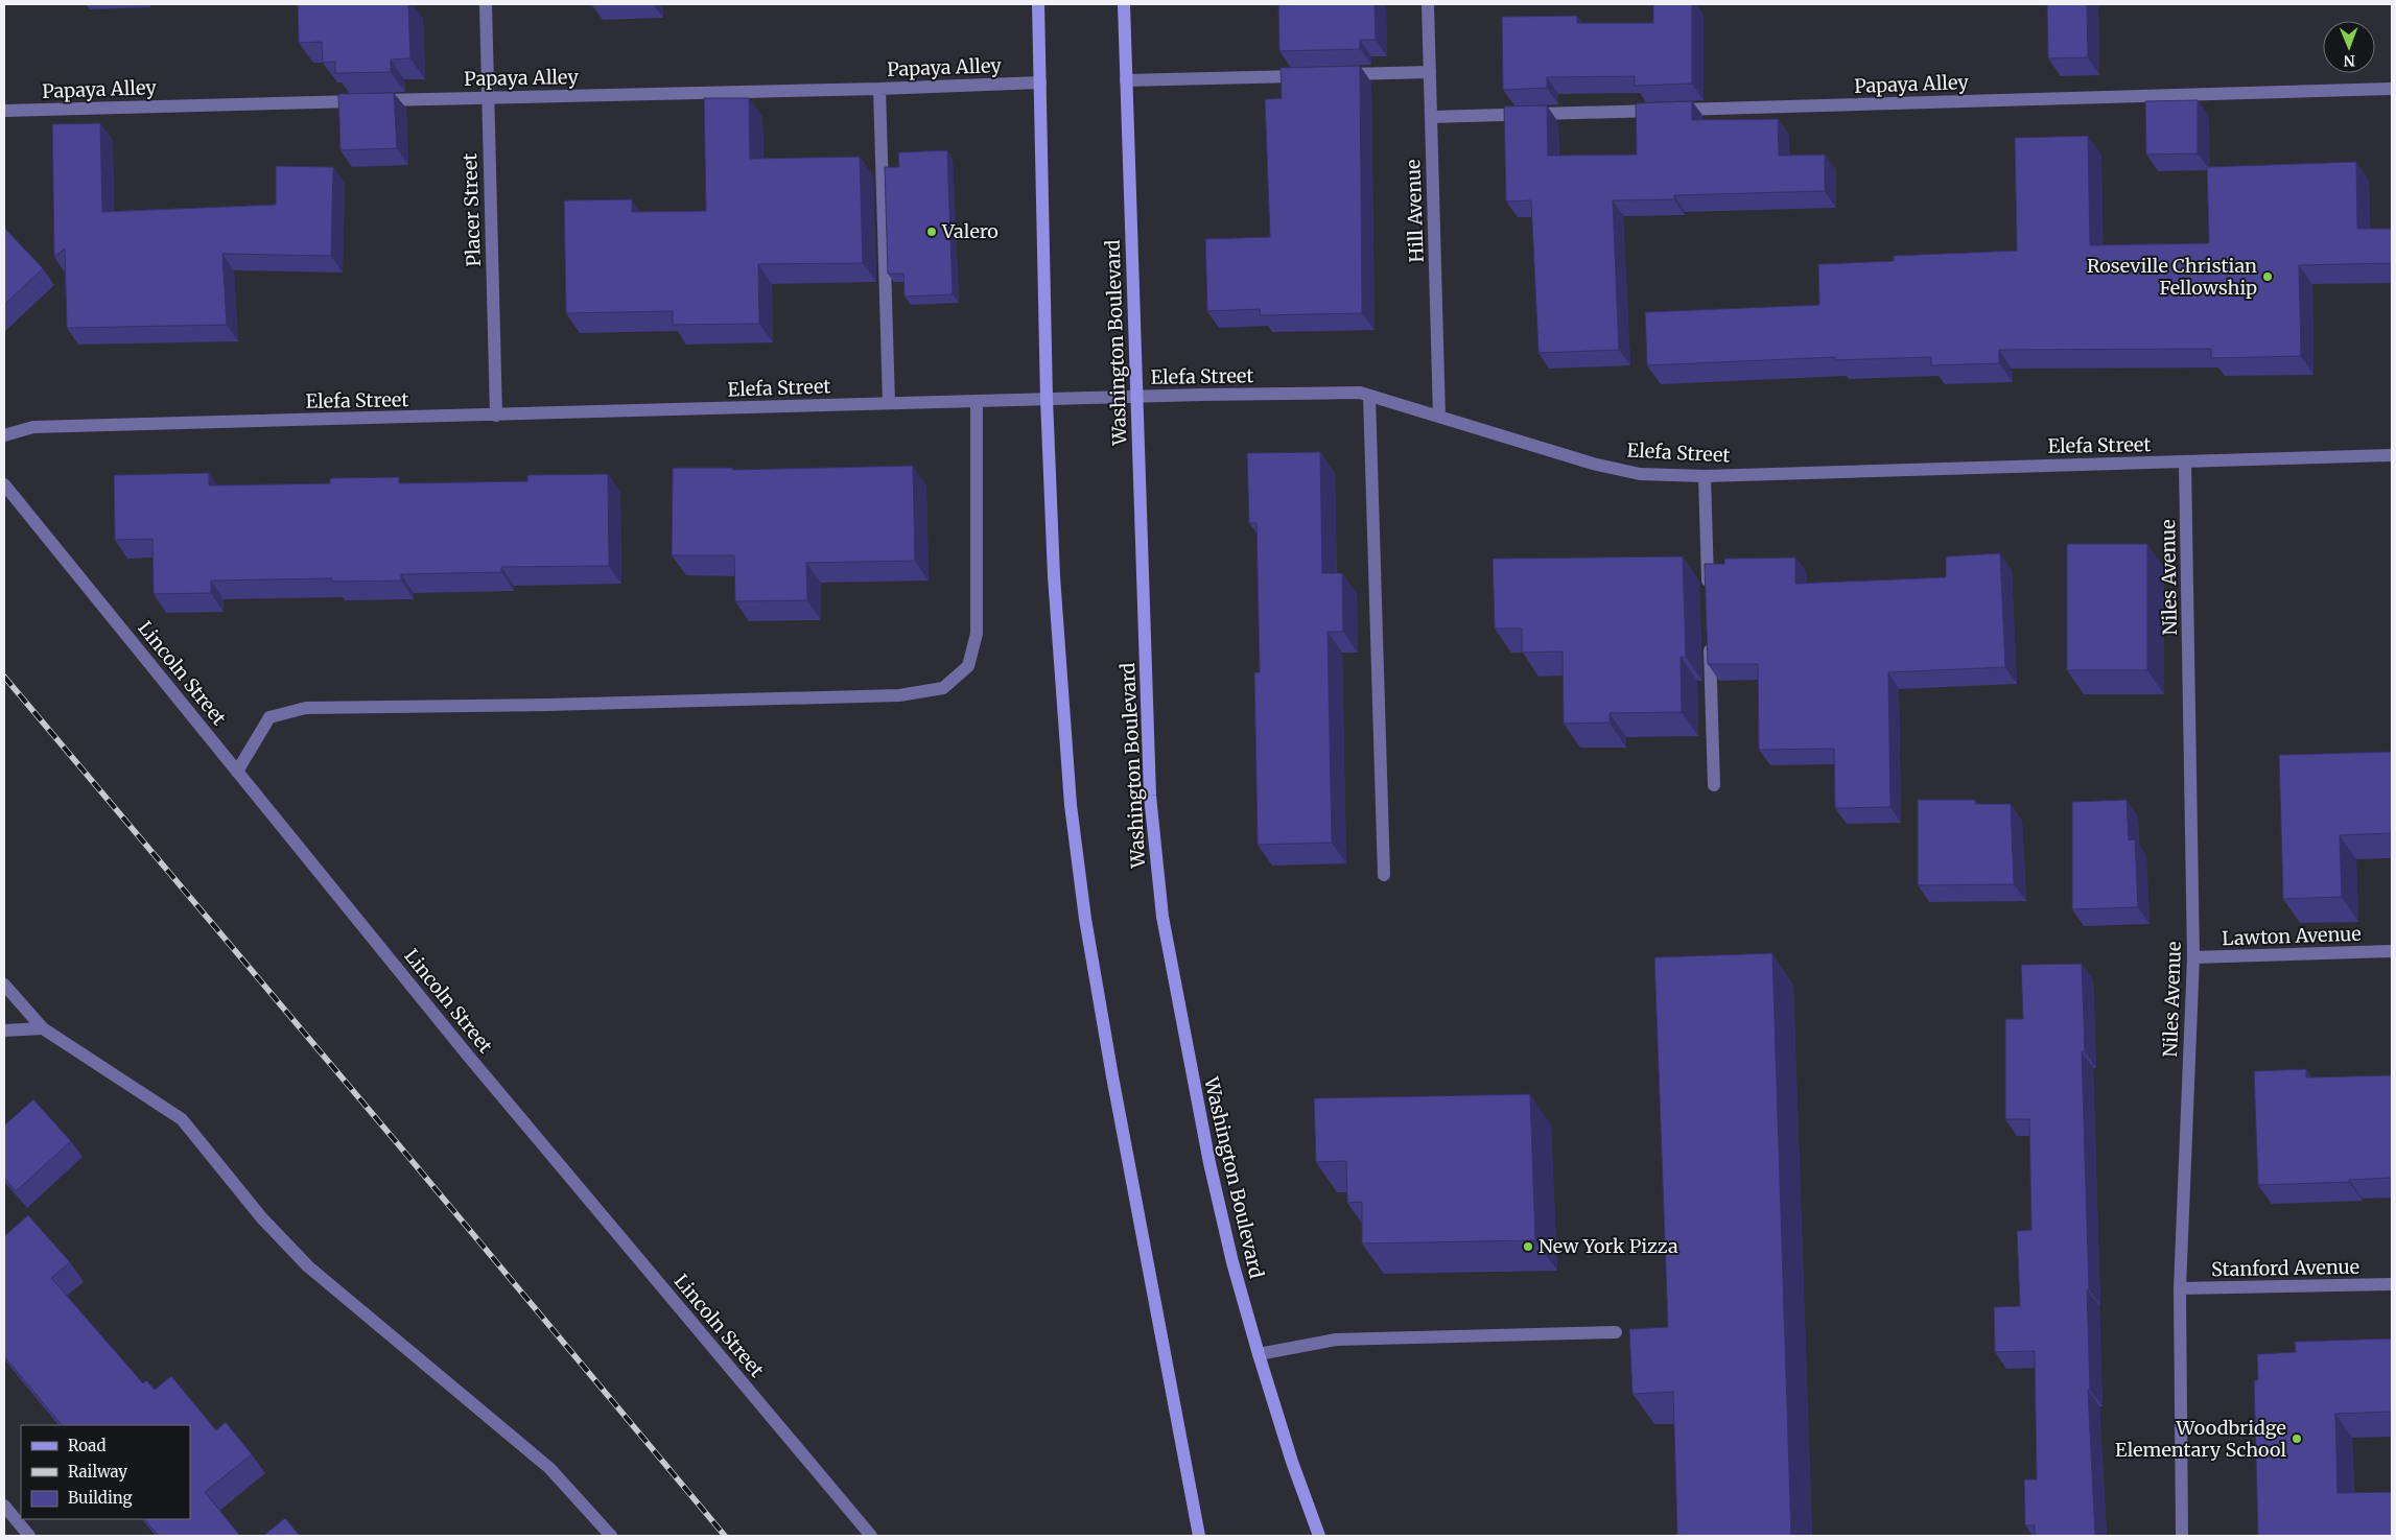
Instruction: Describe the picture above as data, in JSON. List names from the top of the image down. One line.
{"streets":{"main road":["Washington Boulevard"],"street":["Papaya Alley","Placer Street","Hill Avenue","Elefa Street","Niles Avenue","Lincoln Street","Lawton Avenue","Stanford Avenue"]},"crossings":[["Papaya Alley","Placer Street"],["Papaya Alley","Hill Avenue"],["Placer Street","Elefa Street"],["Hill Avenue","Elefa Street"],["Washington Boulevard","Elefa Street"],["Elefa Street","Niles Avenue"],["Niles Avenue","Lawton Avenue"],["Niles Avenue","Stanford Avenue"]],"places":["Valero","Roseville Christian Fellowship","New York Pizza","Woodbridge Elementary School"],"legend":["Road","Railway","Building"],"north":"bottom"}
